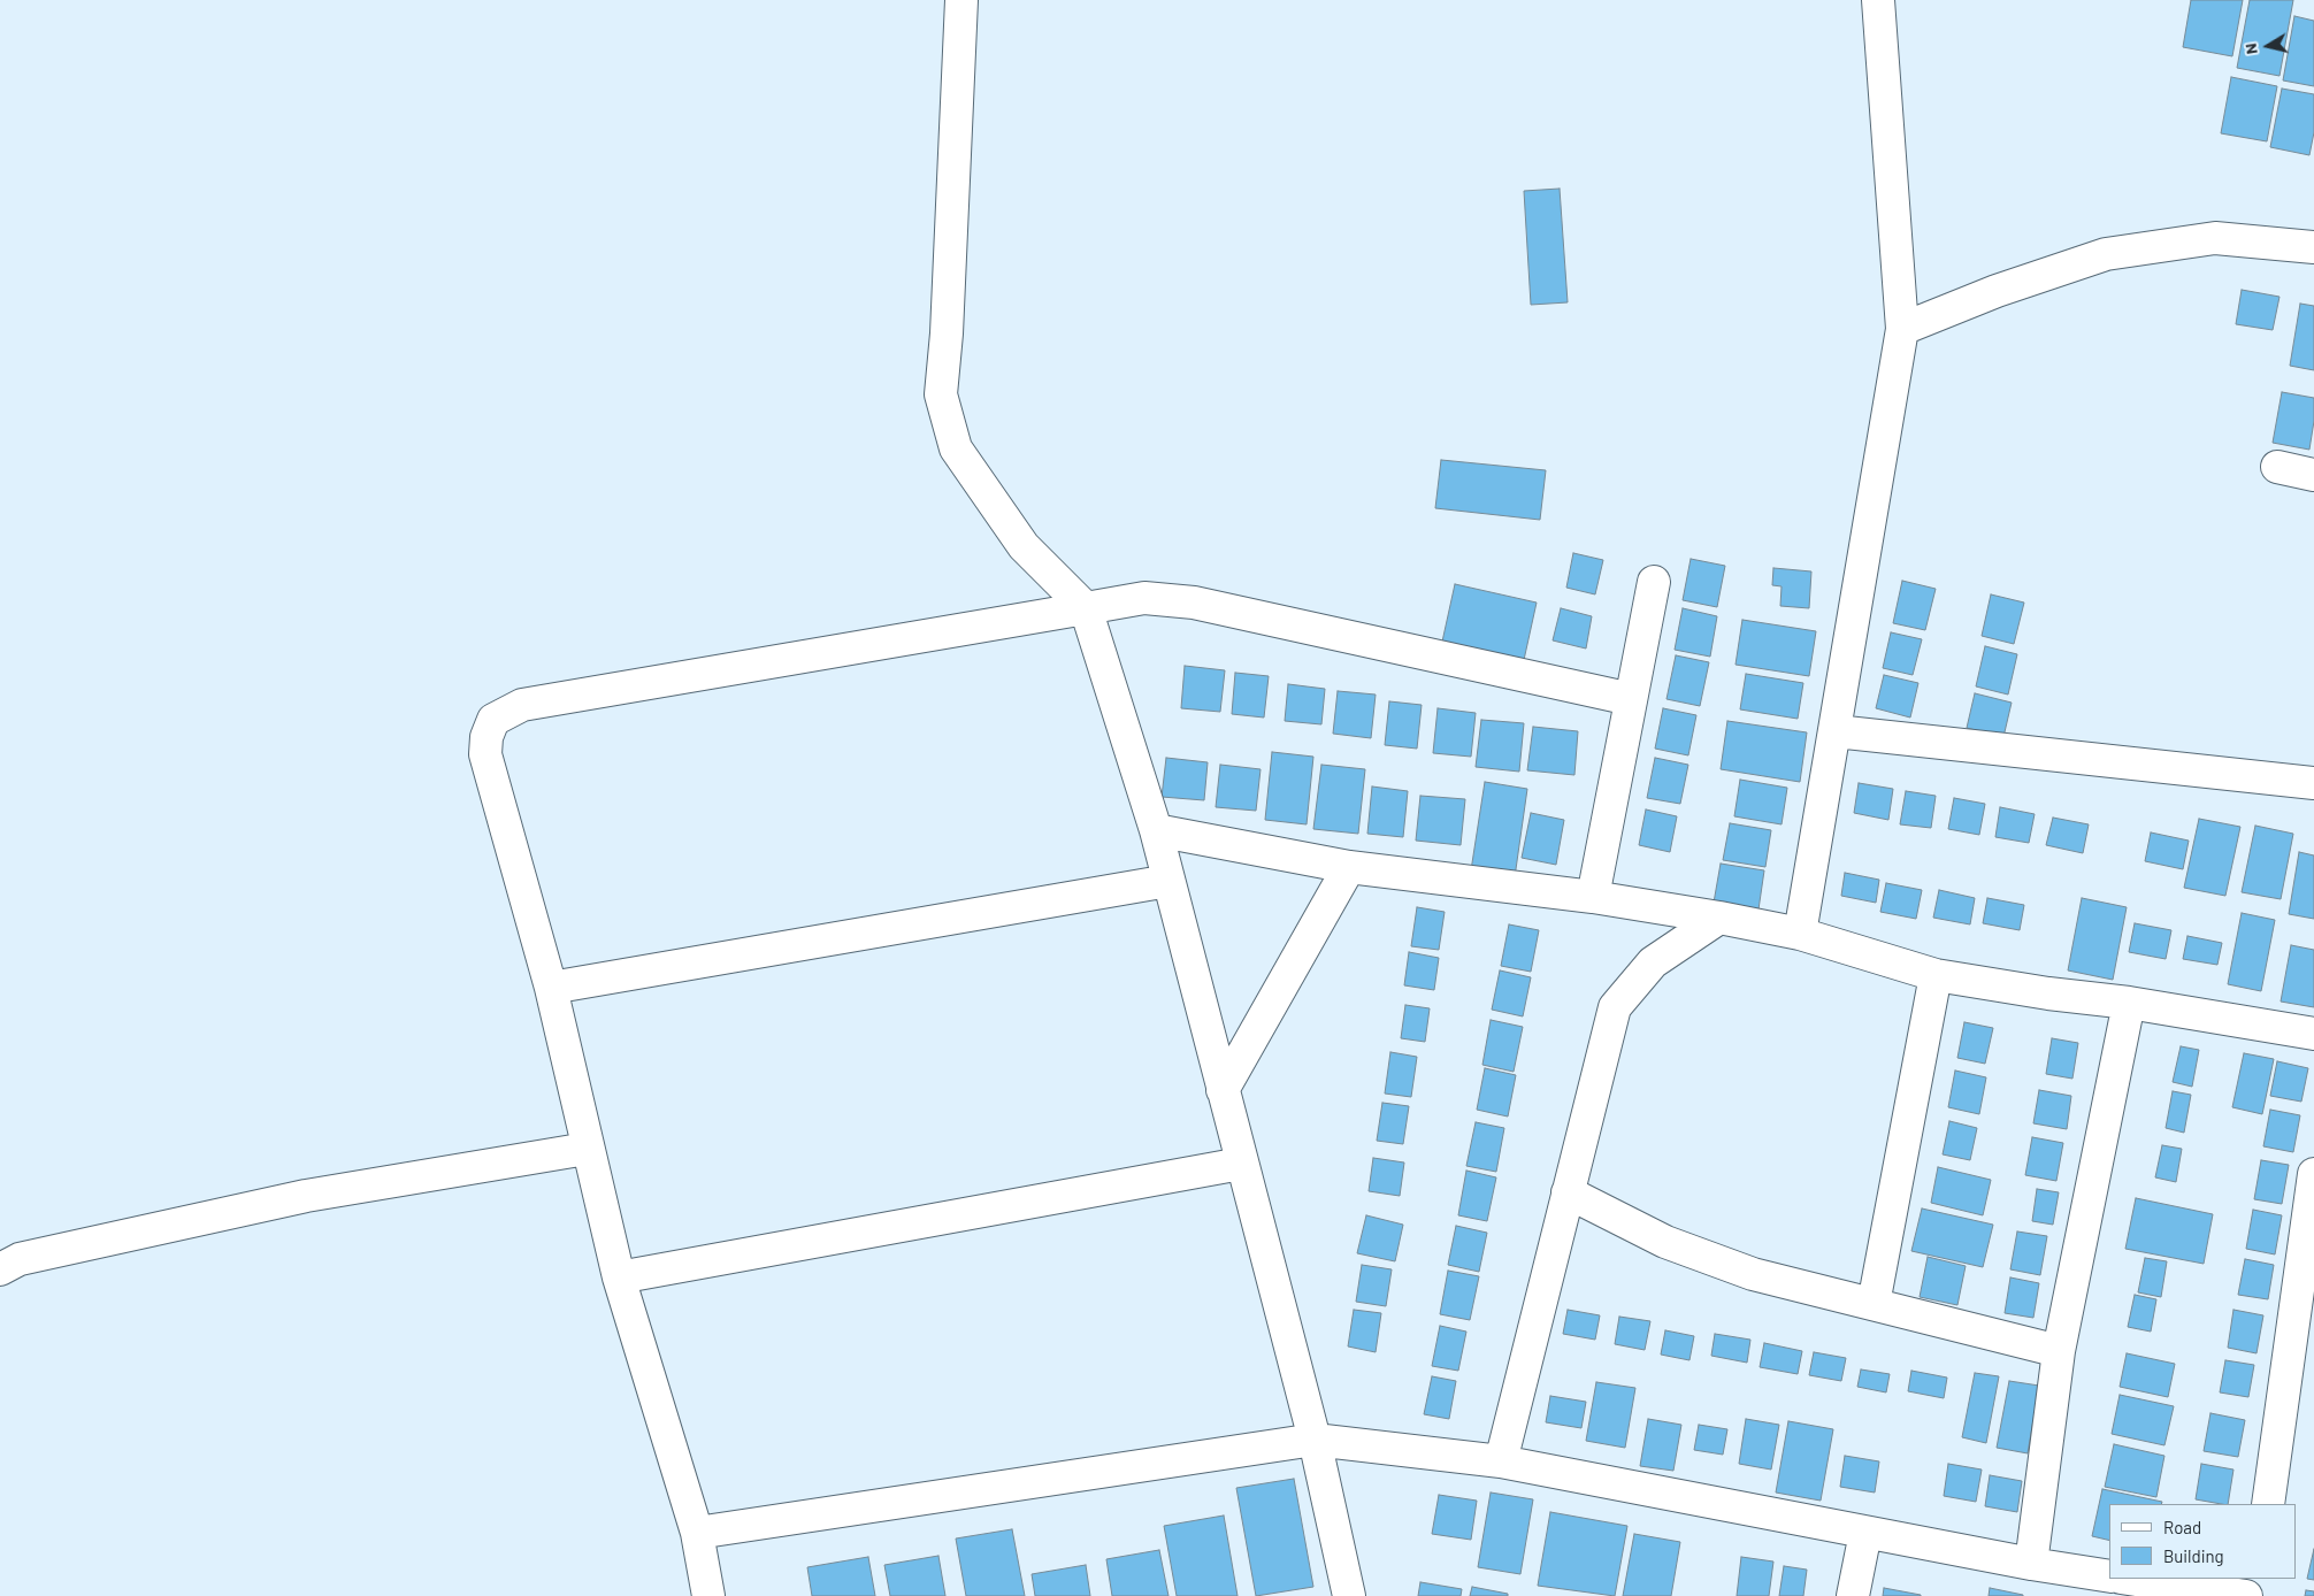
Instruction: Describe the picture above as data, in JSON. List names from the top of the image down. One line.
{"legend":["Road","Building"],"north":"left"}
